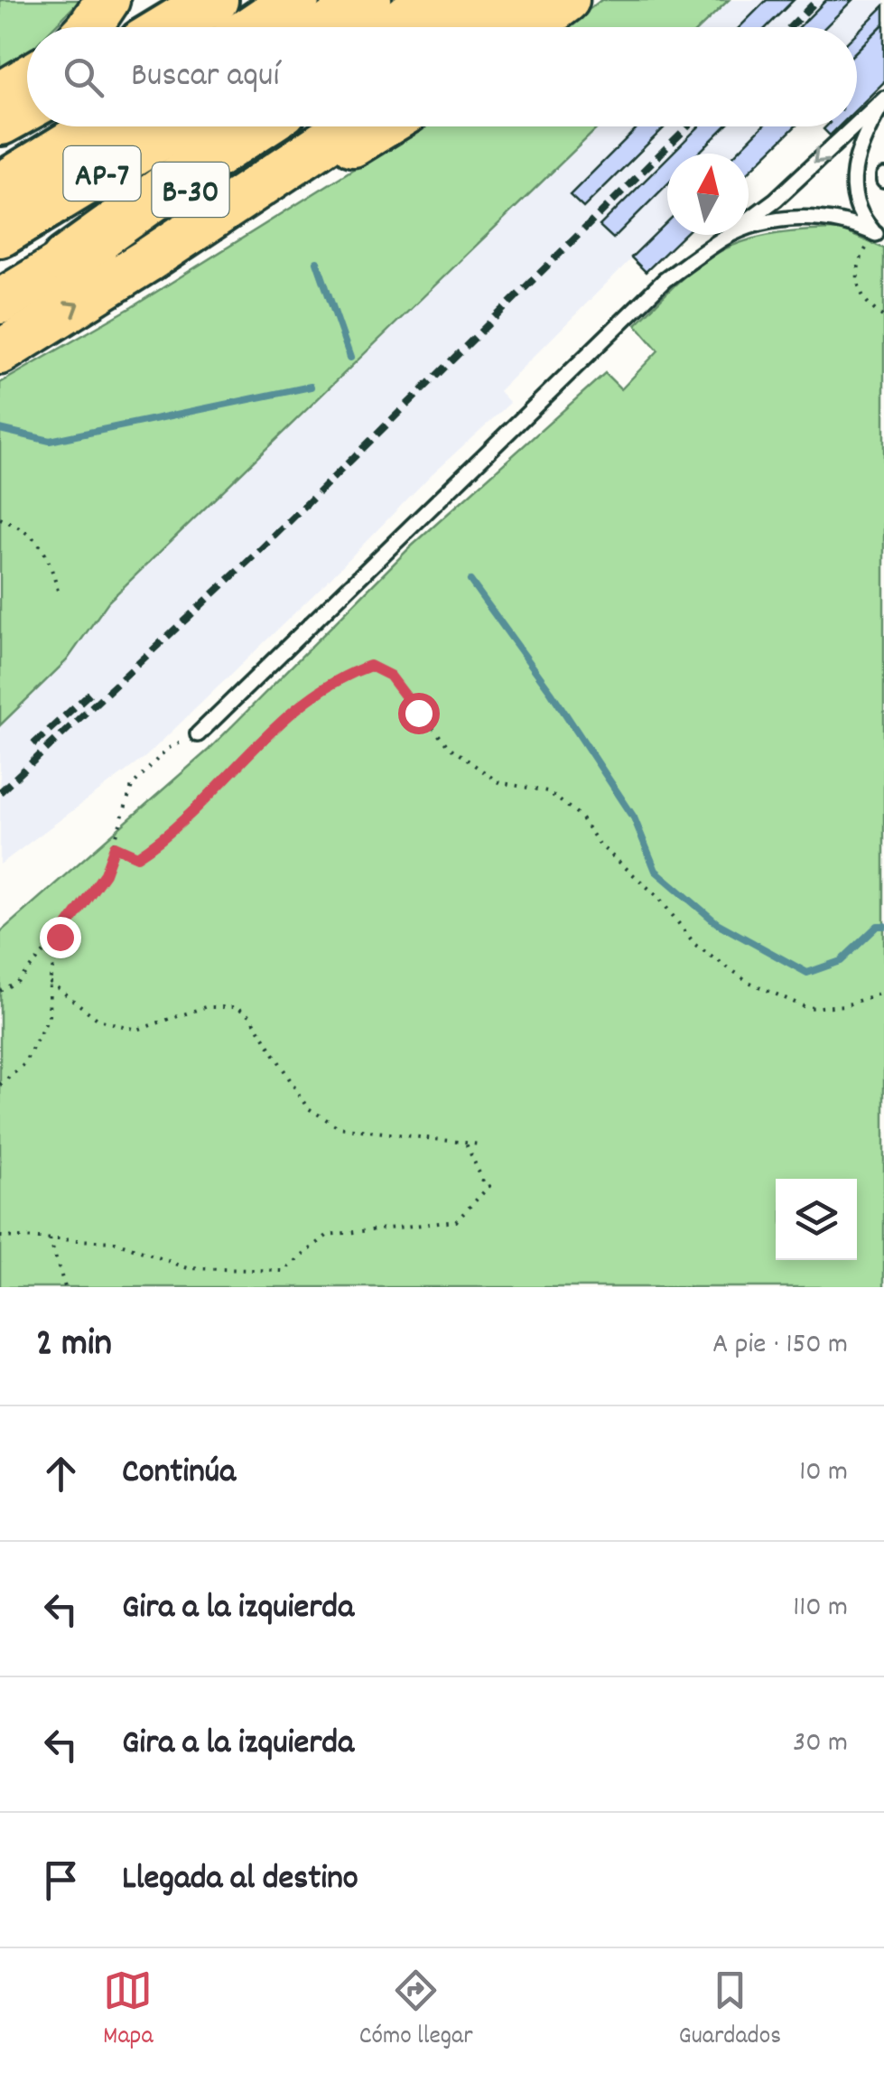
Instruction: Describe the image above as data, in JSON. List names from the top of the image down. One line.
{"streets":{"highway":["AP-7","B-30"]},"north":"top","page":{"search":"Buscar aquí","heading":["2 min","A pie · 150 m"],"list":[["Continúa","10 m"],["Gira a la izquierda","110 m"],["Gira a la izquierda","30 m"],"Llegada al destino"],"nav":["Mapa","Cómo llegar","Guardados"]}}
